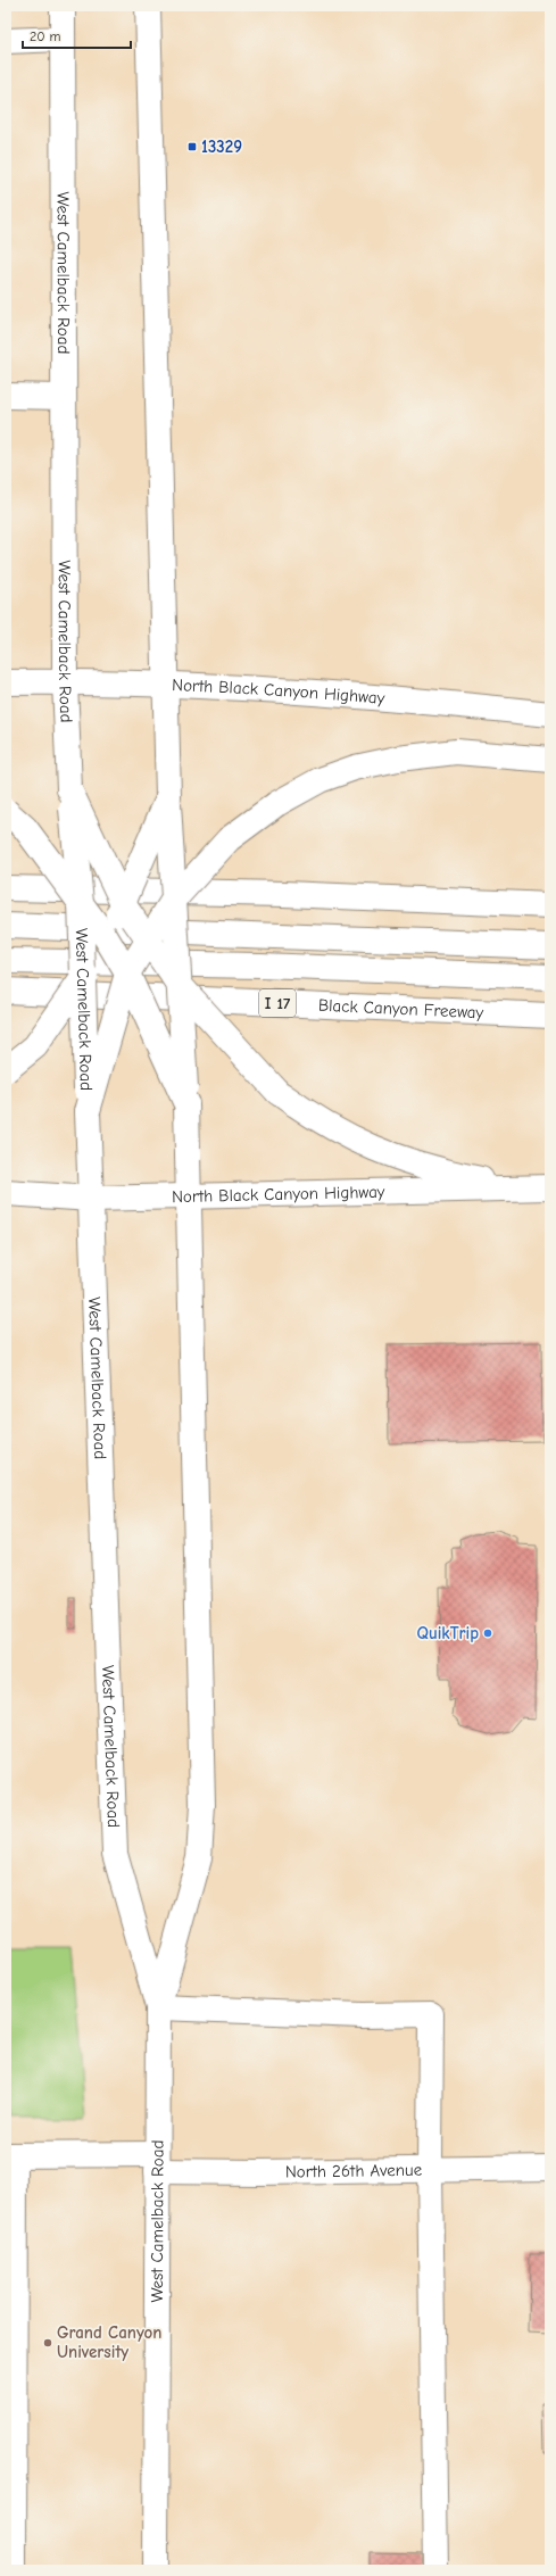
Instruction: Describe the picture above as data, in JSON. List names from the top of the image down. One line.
{"streets":{"main road":["West Camelback Road","North Black Canyon Highway","I 17","Black Canyon Freeway","North 26th Avenue"]},"crossings":[["West Camelback Road","North Black Canyon Highway"],["West Camelback Road","North 26th Avenue"]],"places":{"transit":["13329"],"other":["QuikTrip","Grand Canyon University"]},"scale_bar":"20 m"}
